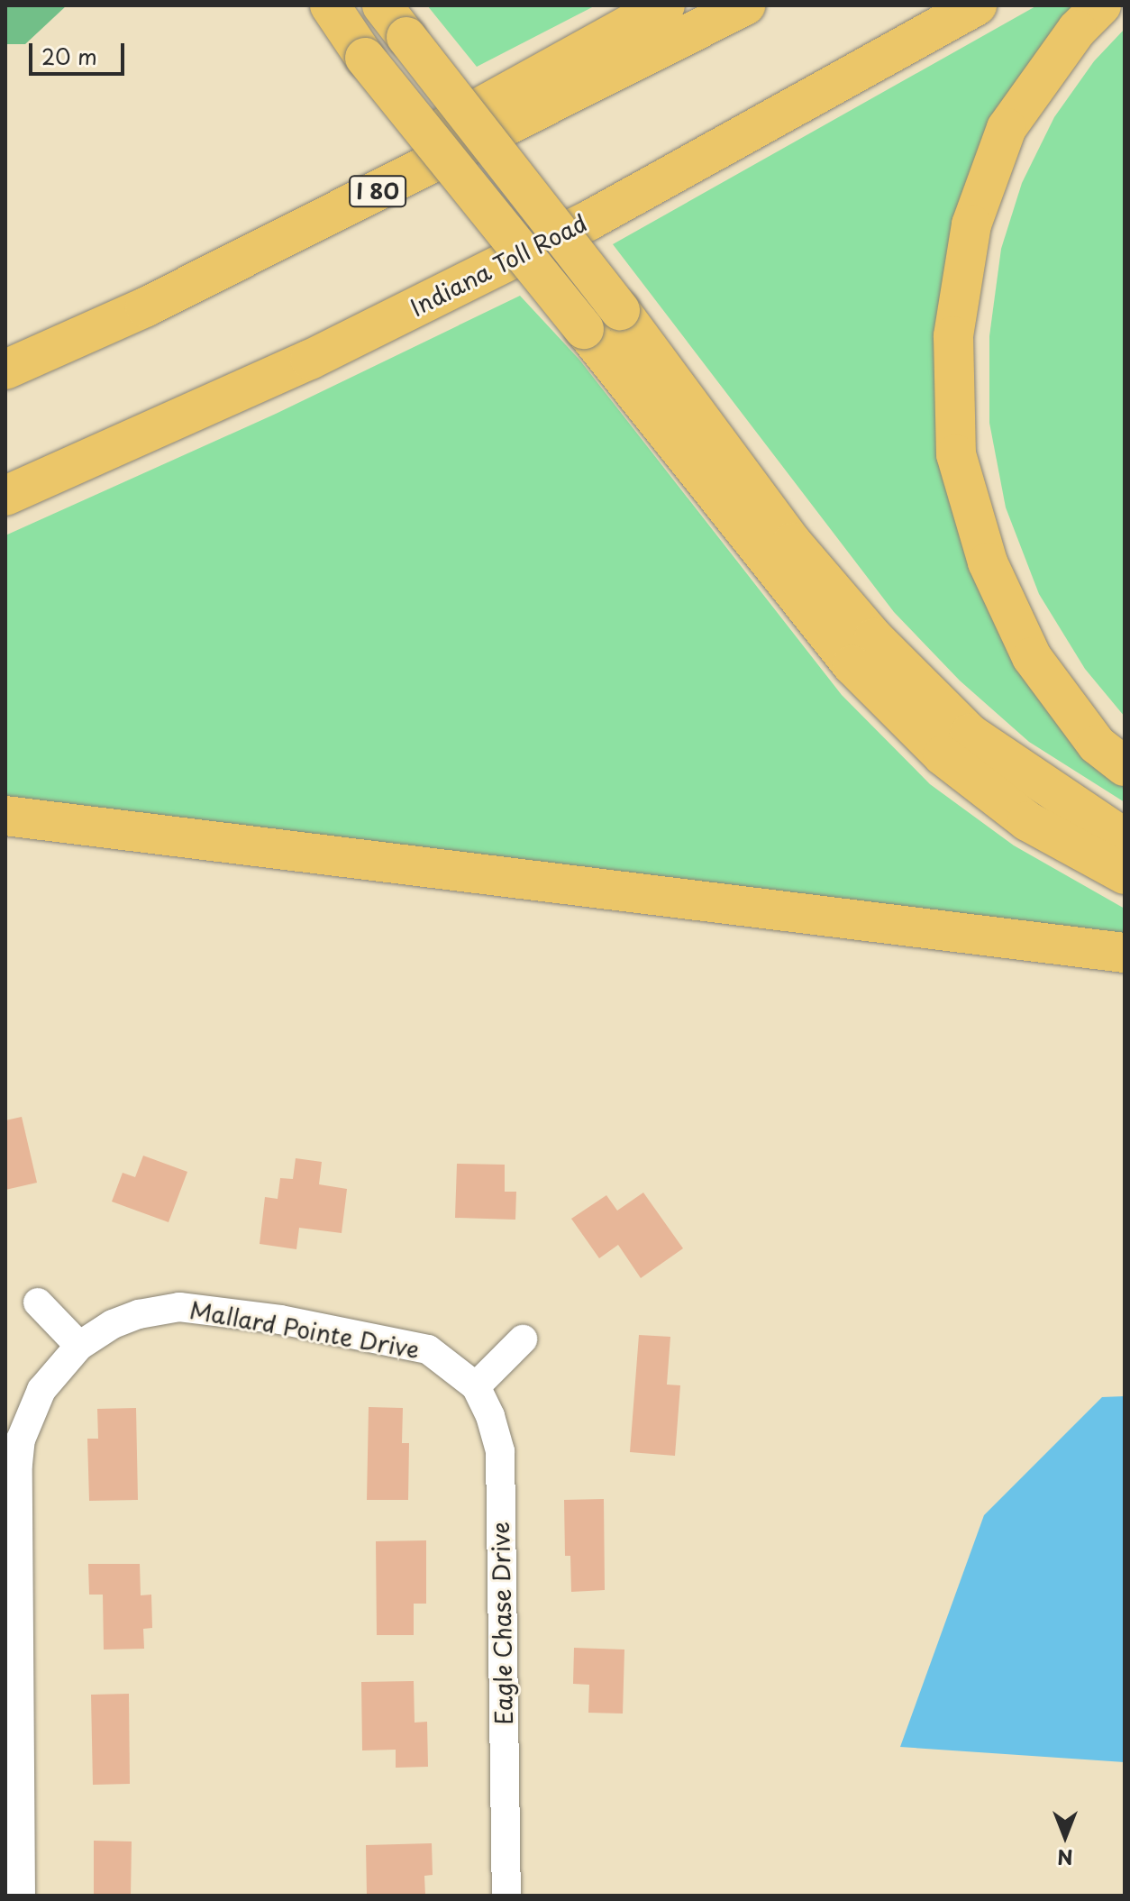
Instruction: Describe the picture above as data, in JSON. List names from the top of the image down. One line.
{"streets":{"highway":["I 80","Indiana Toll Road"],"street":["Mallard Pointe Drive","Eagle Chase Drive"]},"crossings":[["Mallard Pointe Drive","Eagle Chase Drive"]],"scale_bar":"20 m","north":"bottom"}
